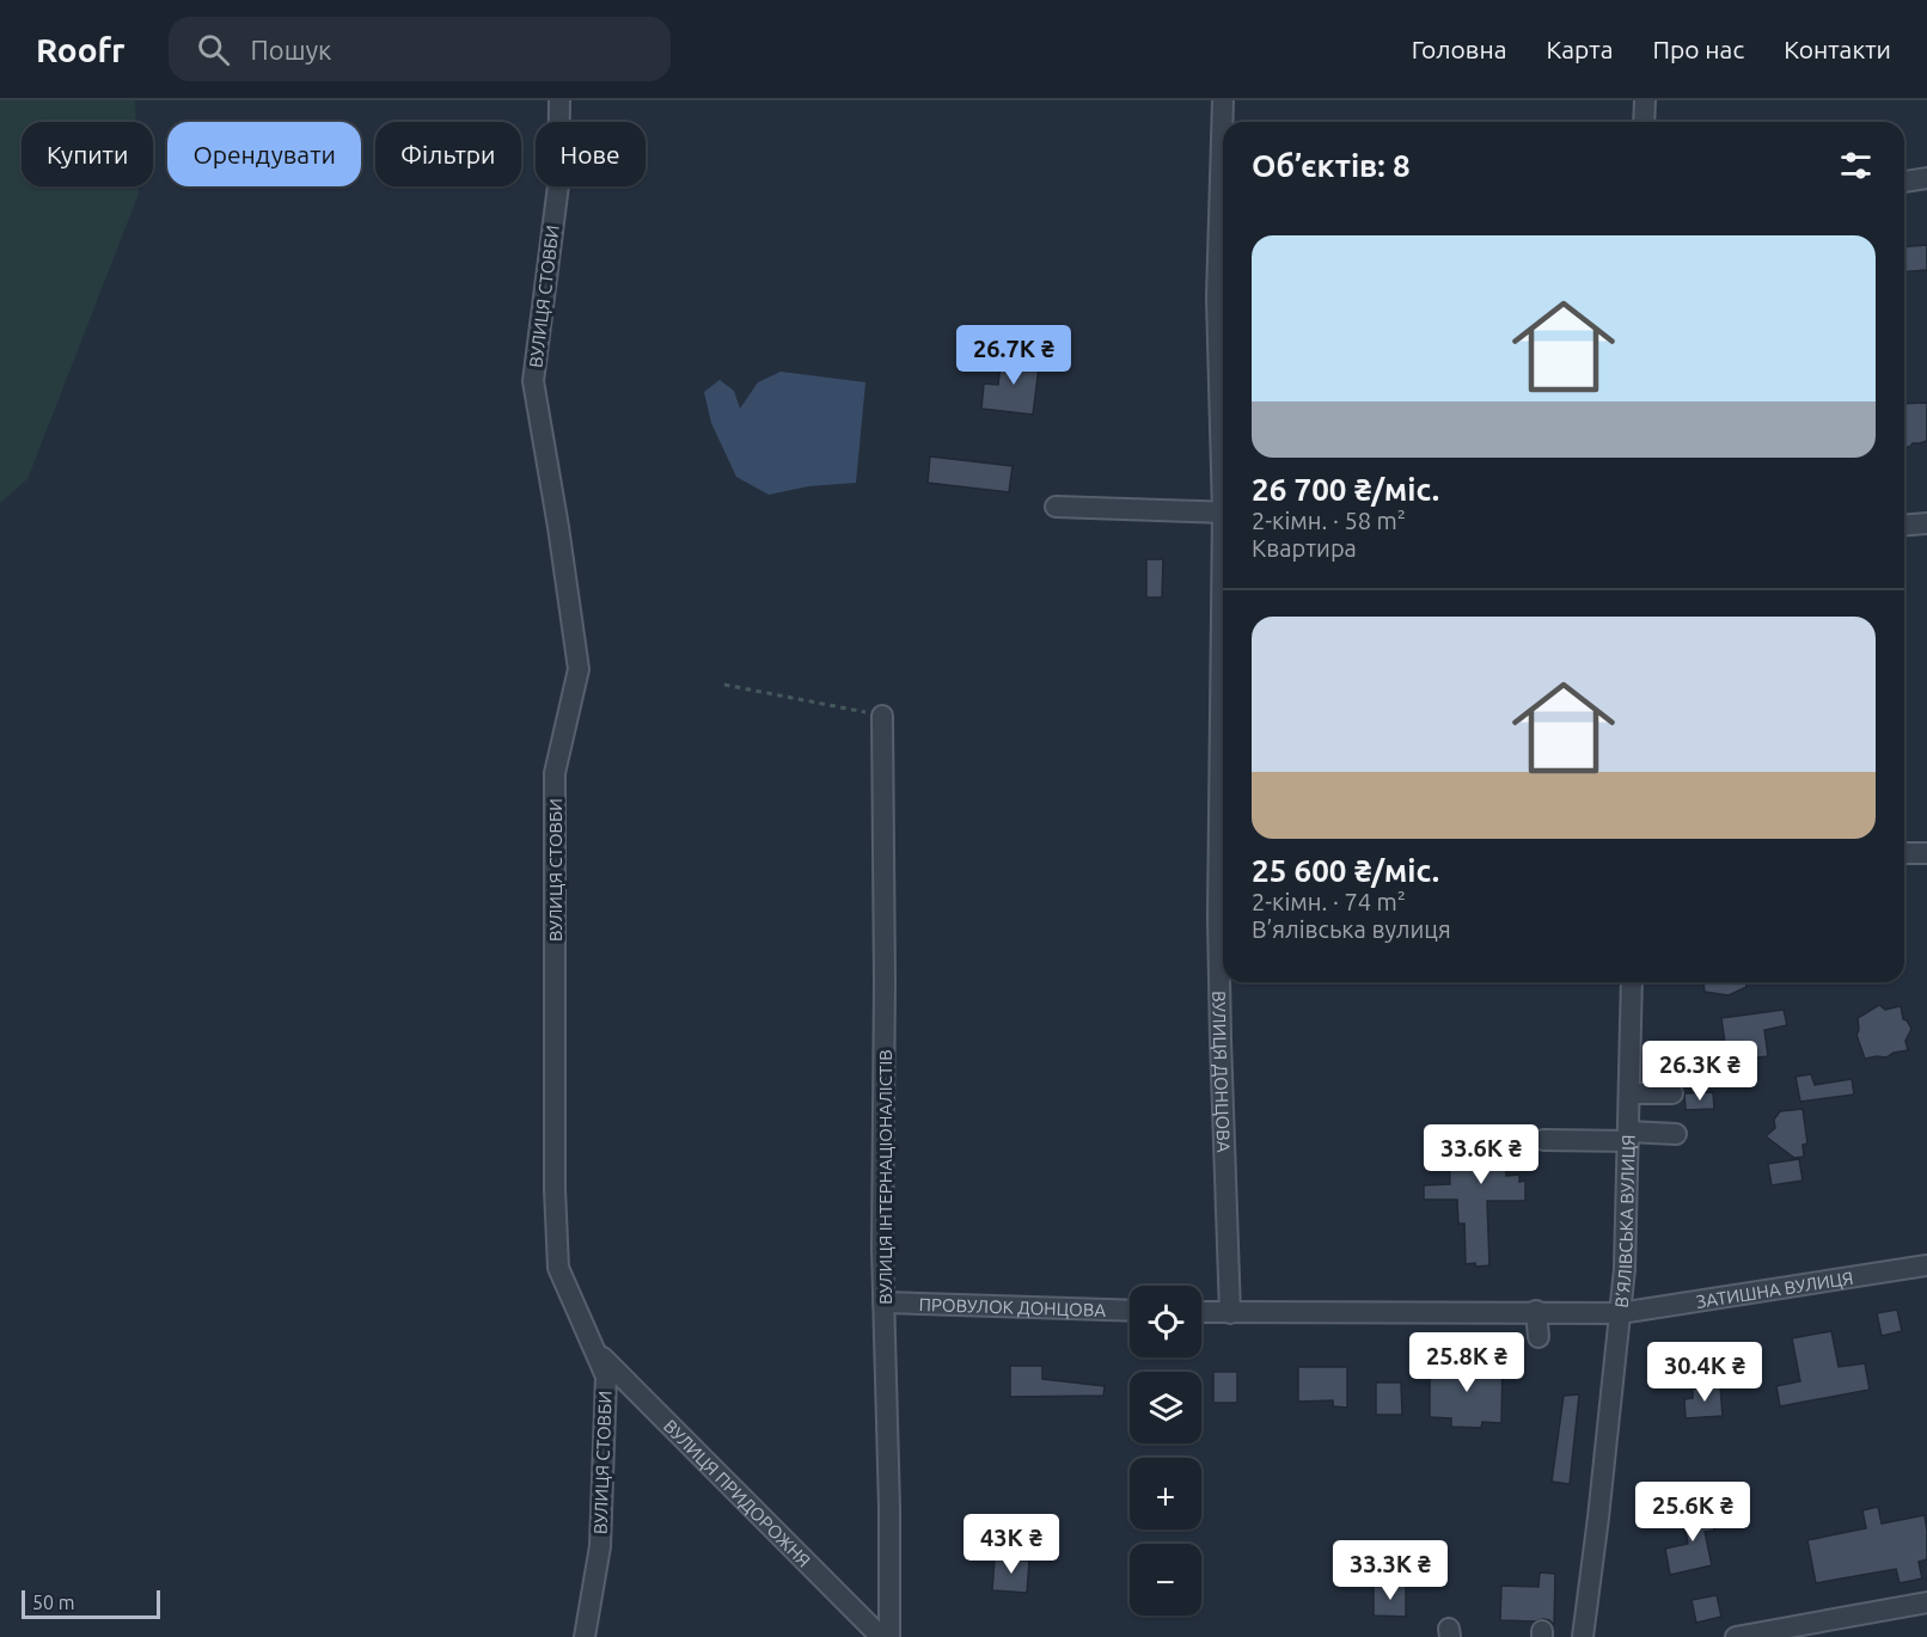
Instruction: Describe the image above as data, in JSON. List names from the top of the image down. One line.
{"streets":{"street":["ВУЛИЦЯ СТОВБИ","ВУЛИЦЯ ДОНЦОВА","ВУЛИЦЯ ІНТЕРНАЦІОНАЛІСТІВ","В’ЯЛІВСЬКА ВУЛИЦЯ","ЗАТИШНА ВУЛИЦЯ","ПРОВУЛОК ДОНЦОВА","ВУЛИЦЯ ПРИДОРОЖНЯ"]},"crossings":[["ВУЛИЦЯ СТОВБИ","ВУЛИЦЯ ПРИДОРОЖНЯ"],["ВУЛИЦЯ ІНТЕРНАЦІОНАЛІСТІВ","ПРОВУЛОК ДОНЦОВА"],["В’ЯЛІВСЬКА ВУЛИЦЯ","ЗАТИШНА ВУЛИЦЯ"]],"scale_bar":"50 m","page":{"header":"Roofr","search":"Пошук","nav":["Головна","Карта","Про нас","Контакти"],"chip":["Купити","Орендувати","Фільтри","Нове"],"heading":"Об’єктів: 8","list":[{"name":"26 700 ₴/міс.","note":"2-кімн. · 58 m² · Квартира"},{"name":"25 600 ₴/міс.","note":"2-кімн. · 74 m² · В’ялівська вулиця"}],"price":["26.7K ₴","26.3K ₴","33.6K ₴","25.8K ₴","30.4K ₴","25.6K ₴","43K ₴","33.3K ₴"],"map_buttons":["+","−"],"scale":"50 m"}}
